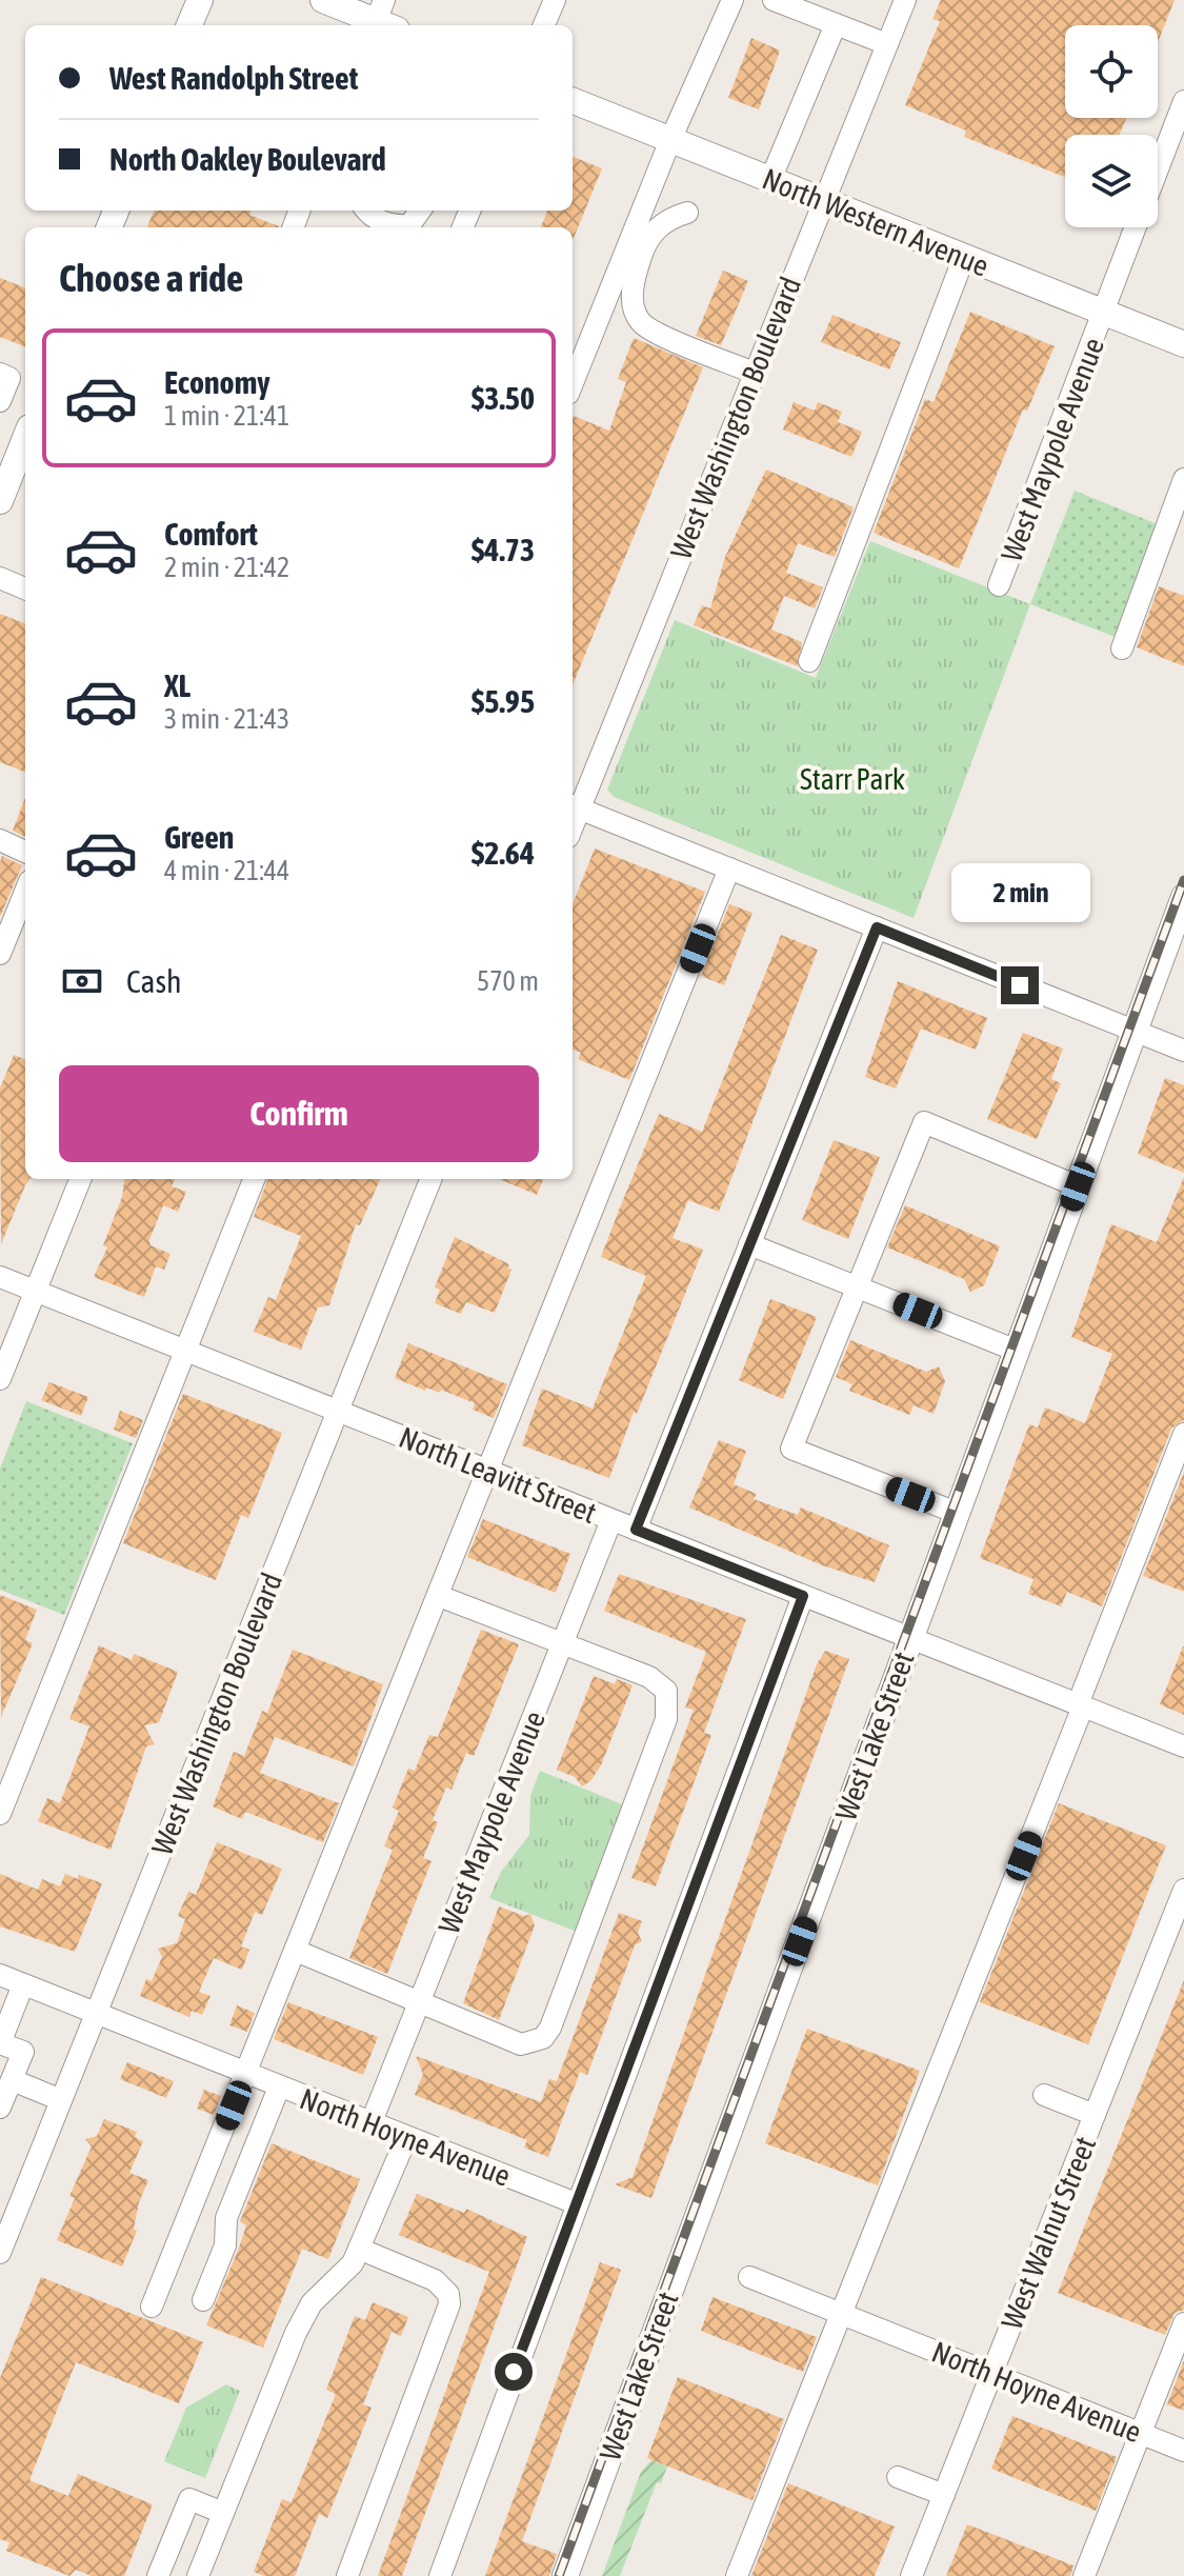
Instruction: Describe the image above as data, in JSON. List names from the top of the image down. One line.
{"streets":{"main road":["North Western Avenue","West Lake Street"],"street":["West Washington Boulevard","West Maypole Avenue","North Leavitt Street","North Hoyne Avenue","West Walnut Street"]},"crossings":[["North Western Avenue","West Washington Boulevard"],["North Western Avenue","West Maypole Avenue"],["West Washington Boulevard","North Leavitt Street"],["West Washington Boulevard","North Hoyne Avenue"],["West Maypole Avenue","North Leavitt Street"],["West Maypole Avenue","North Hoyne Avenue"],["North Leavitt Street","West Lake Street"],["North Hoyne Avenue","West Walnut Street"]],"parks":["Starr Park"],"page":{"banner":["West Randolph Street","North Oakley Boulevard"],"heading":"Choose a ride","list":[{"name":"Economy","note":"1 min · 21:41","value":"$3.50"},{"name":"Comfort","note":"2 min · 21:42","value":"$4.73"},{"name":"XL","note":"3 min · 21:43","value":"$5.95"},{"name":"Green","note":"4 min · 21:44","value":"$2.64"}],"bubble":"2 min","pay":["Cash","570 m"],"buttons":"Confirm"}}
